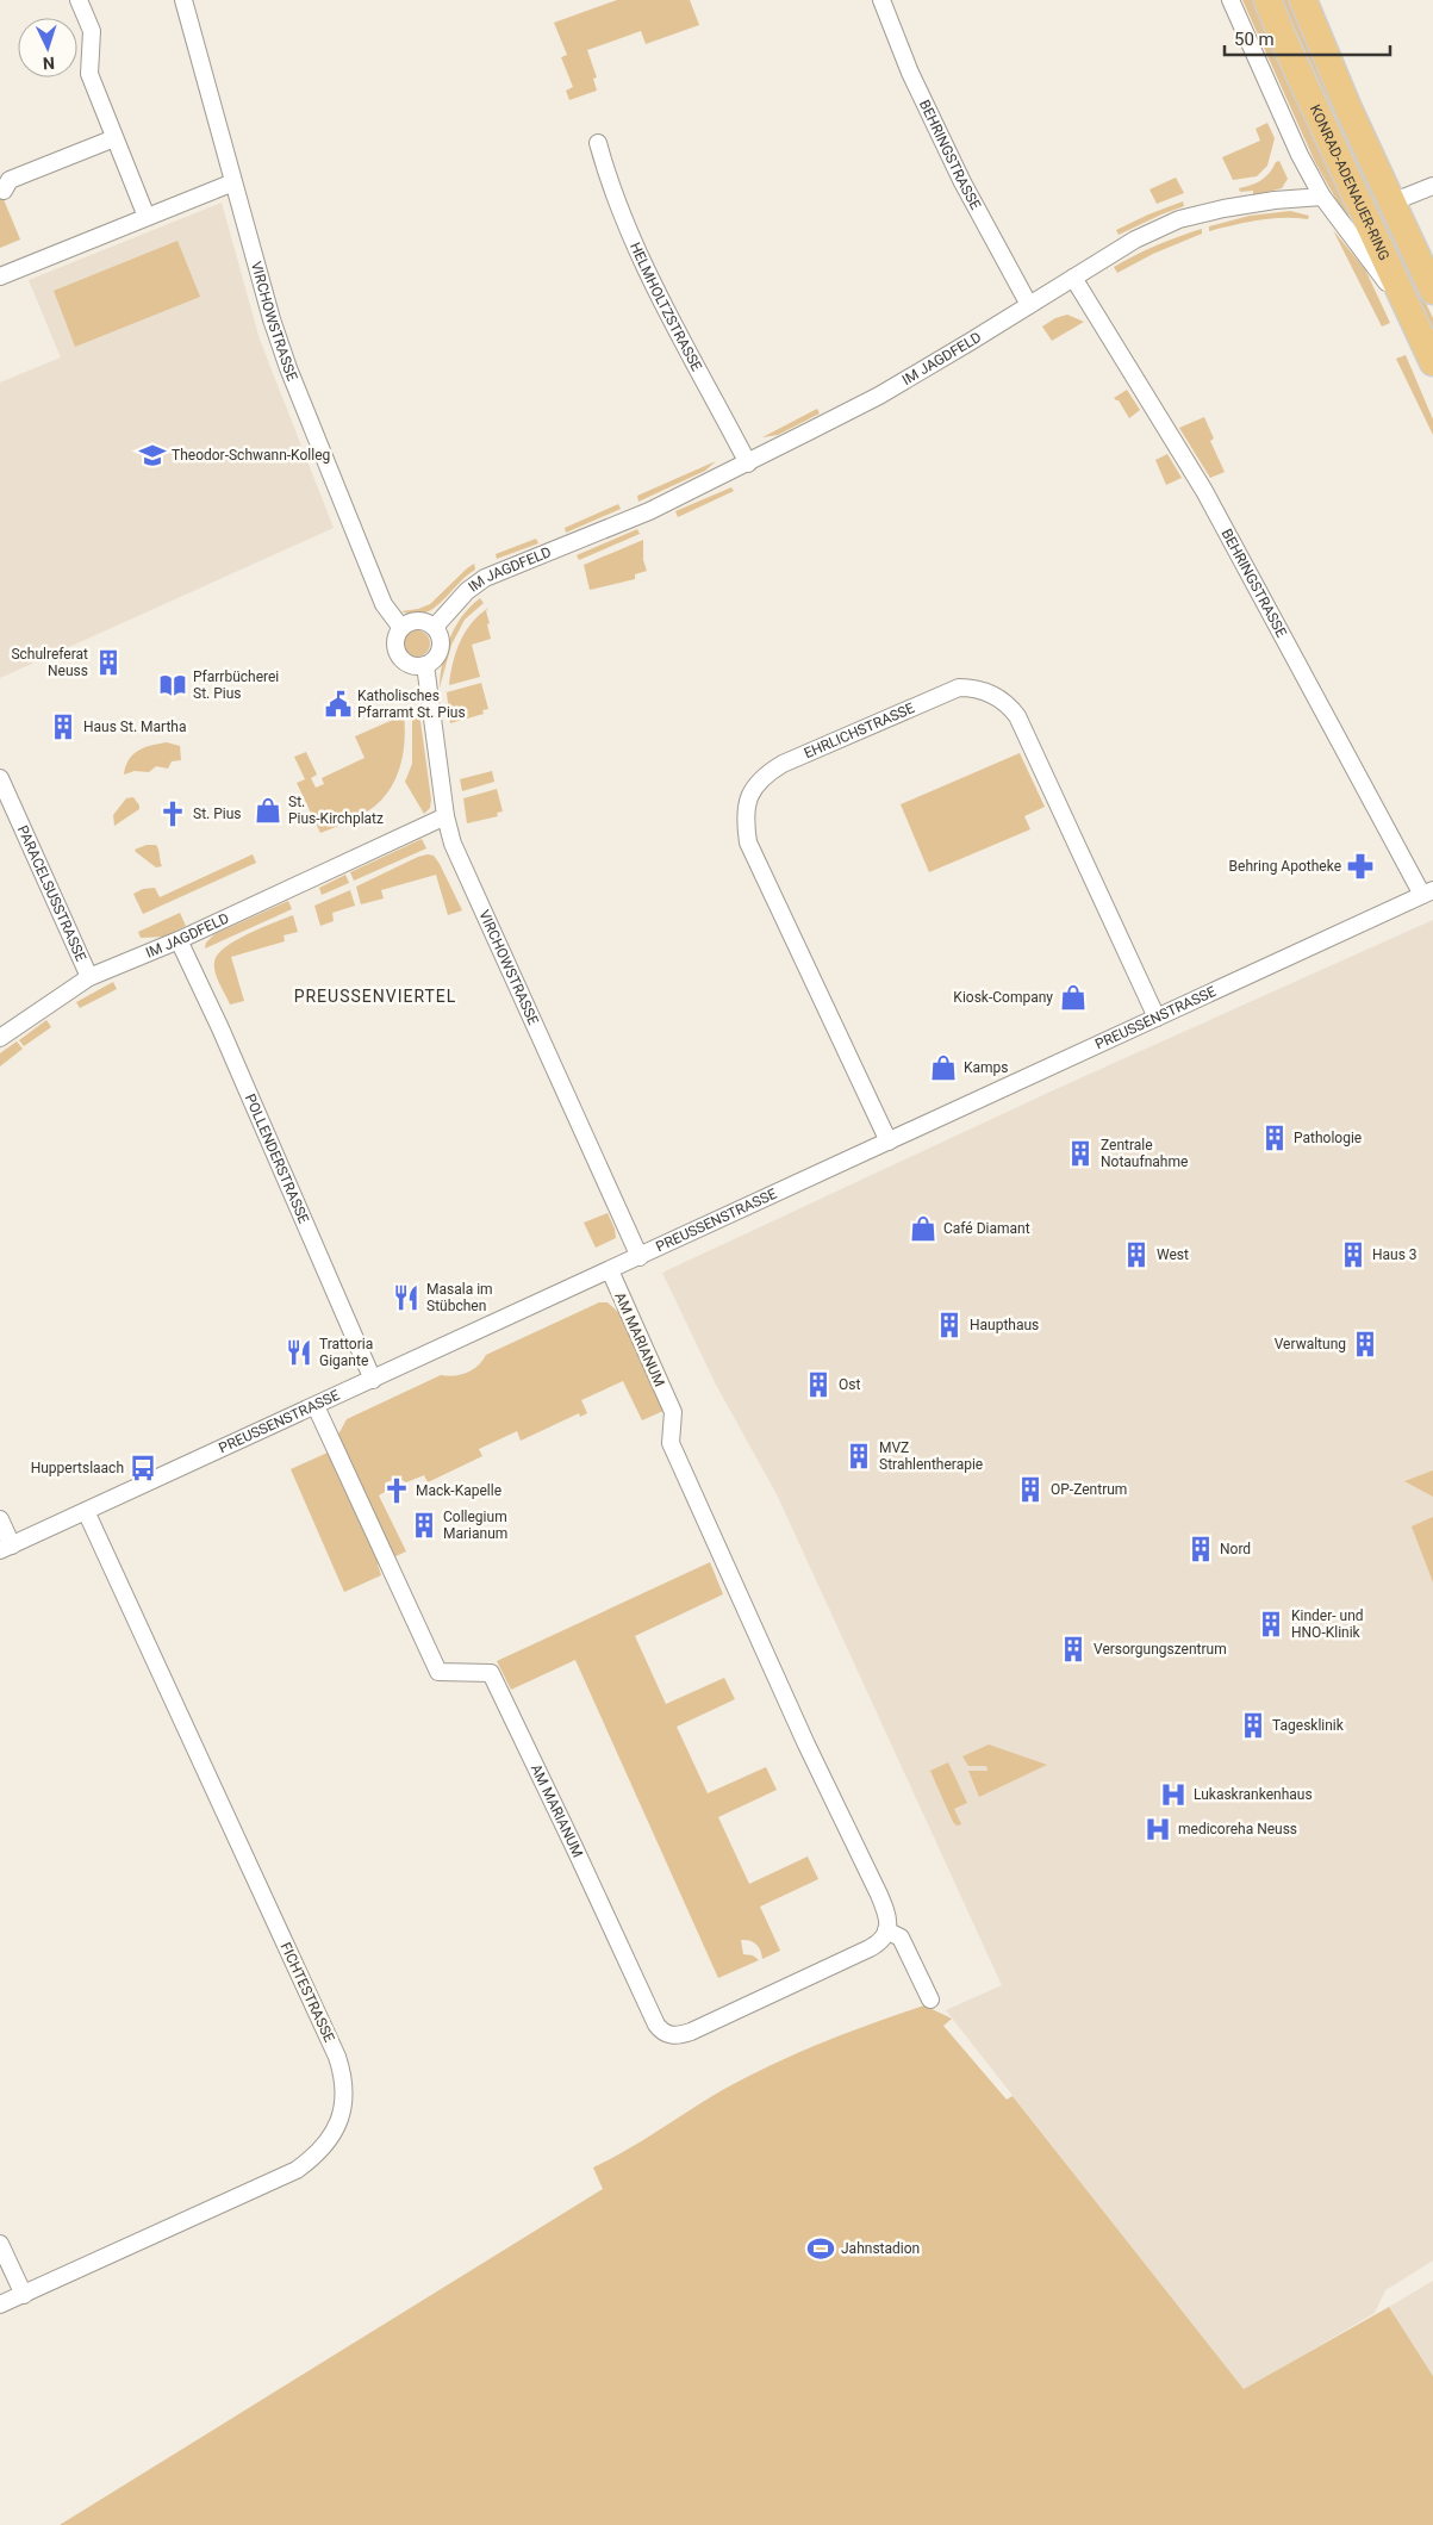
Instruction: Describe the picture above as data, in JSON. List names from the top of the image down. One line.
{"streets":{"main road":["KONRAD-ADENAUER-RING"],"street":["BEHRINGSTRASSE","HELMHOLTZSTRASSE","VIRCHOWSTRASSE","IM JAGDFELD","EHRLICHSTRASSE","PARACELSUSSTRASSE","PREUSSENSTRASSE","POLLENDERSTRASSE","AM MARIANUM","FICHTESTRASSE"]},"crossings":[["BEHRINGSTRASSE","IM JAGDFELD"],["BEHRINGSTRASSE","PREUSSENSTRASSE"],["HELMHOLTZSTRASSE","IM JAGDFELD"],["VIRCHOWSTRASSE","IM JAGDFELD"],["VIRCHOWSTRASSE","PREUSSENSTRASSE"],["IM JAGDFELD","PARACELSUSSTRASSE"],["IM JAGDFELD","POLLENDERSTRASSE"],["EHRLICHSTRASSE","PREUSSENSTRASSE"],["PREUSSENSTRASSE","POLLENDERSTRASSE"],["PREUSSENSTRASSE","AM MARIANUM"],["PREUSSENSTRASSE","FICHTESTRASSE"]],"districts":["PREUSSENVIERTEL"],"places":{"school or university":["Theodor-Schwann-Kolleg"],"building":["Schulreferat Neuss","Haus St. Martha","Pathologie","Zentrale Notaufnahme","West","Haus 3","Haupthaus","Verwaltung","Ost","MVZ Strahlentherapie","OP-Zentrum","Collegium Marianum","Nord","Kinder- und HNO-Klinik","Versorgungszentrum","Tagesklinik"],"library":["Pfarrbücherei St. Pius"],"public building":["Katholisches Pfarramt St. Pius"],"shop":["St. Pius-Kirchplatz","Kiosk-Company","Kamps","Café Diamant"],"church":["St. Pius","Mack-Kapelle"],"pharmacy":["Behring Apotheke"],"restaurant":["Masala im Stübchen","Trattoria Gigante"],"bus stop":["Huppertslaach"],"hospital":["Lukaskrankenhaus","medicoreha Neuss"],"sports":["Jahnstadion"]},"scale_bar":"50 m","north":"bottom"}
